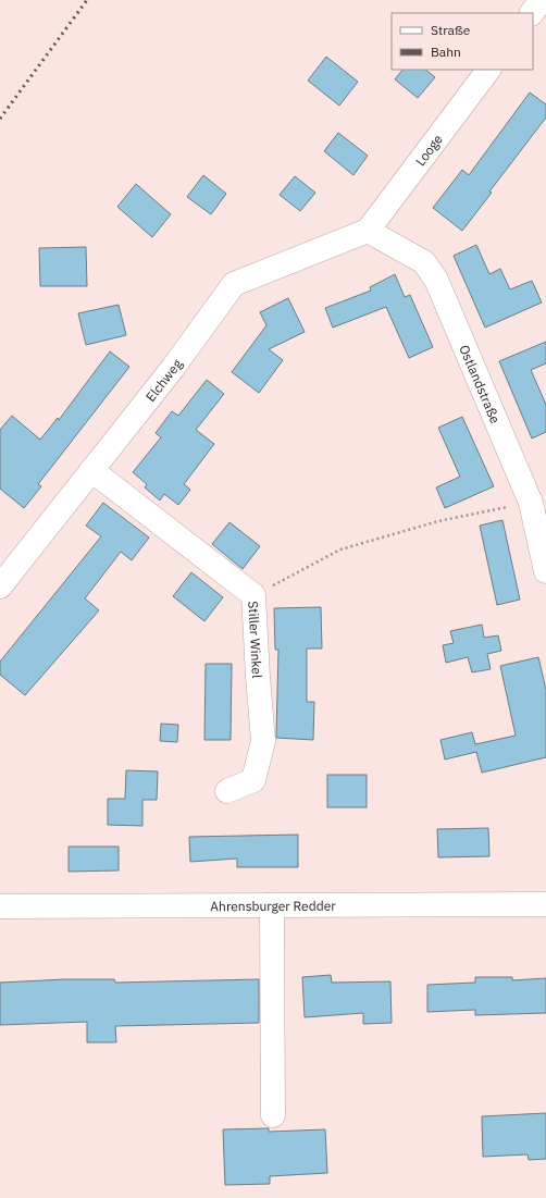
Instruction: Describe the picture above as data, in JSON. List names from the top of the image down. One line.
{"streets":{"street":["Looge","Elchweg","Ostlandstraße","Stiller Winkel","Ahrensburger Redder"]},"crossings":[["Looge","Elchweg"],["Looge","Ostlandstraße"],["Elchweg","Ostlandstraße"],["Elchweg","Stiller Winkel"]],"legend":["Straße","Bahn"]}
